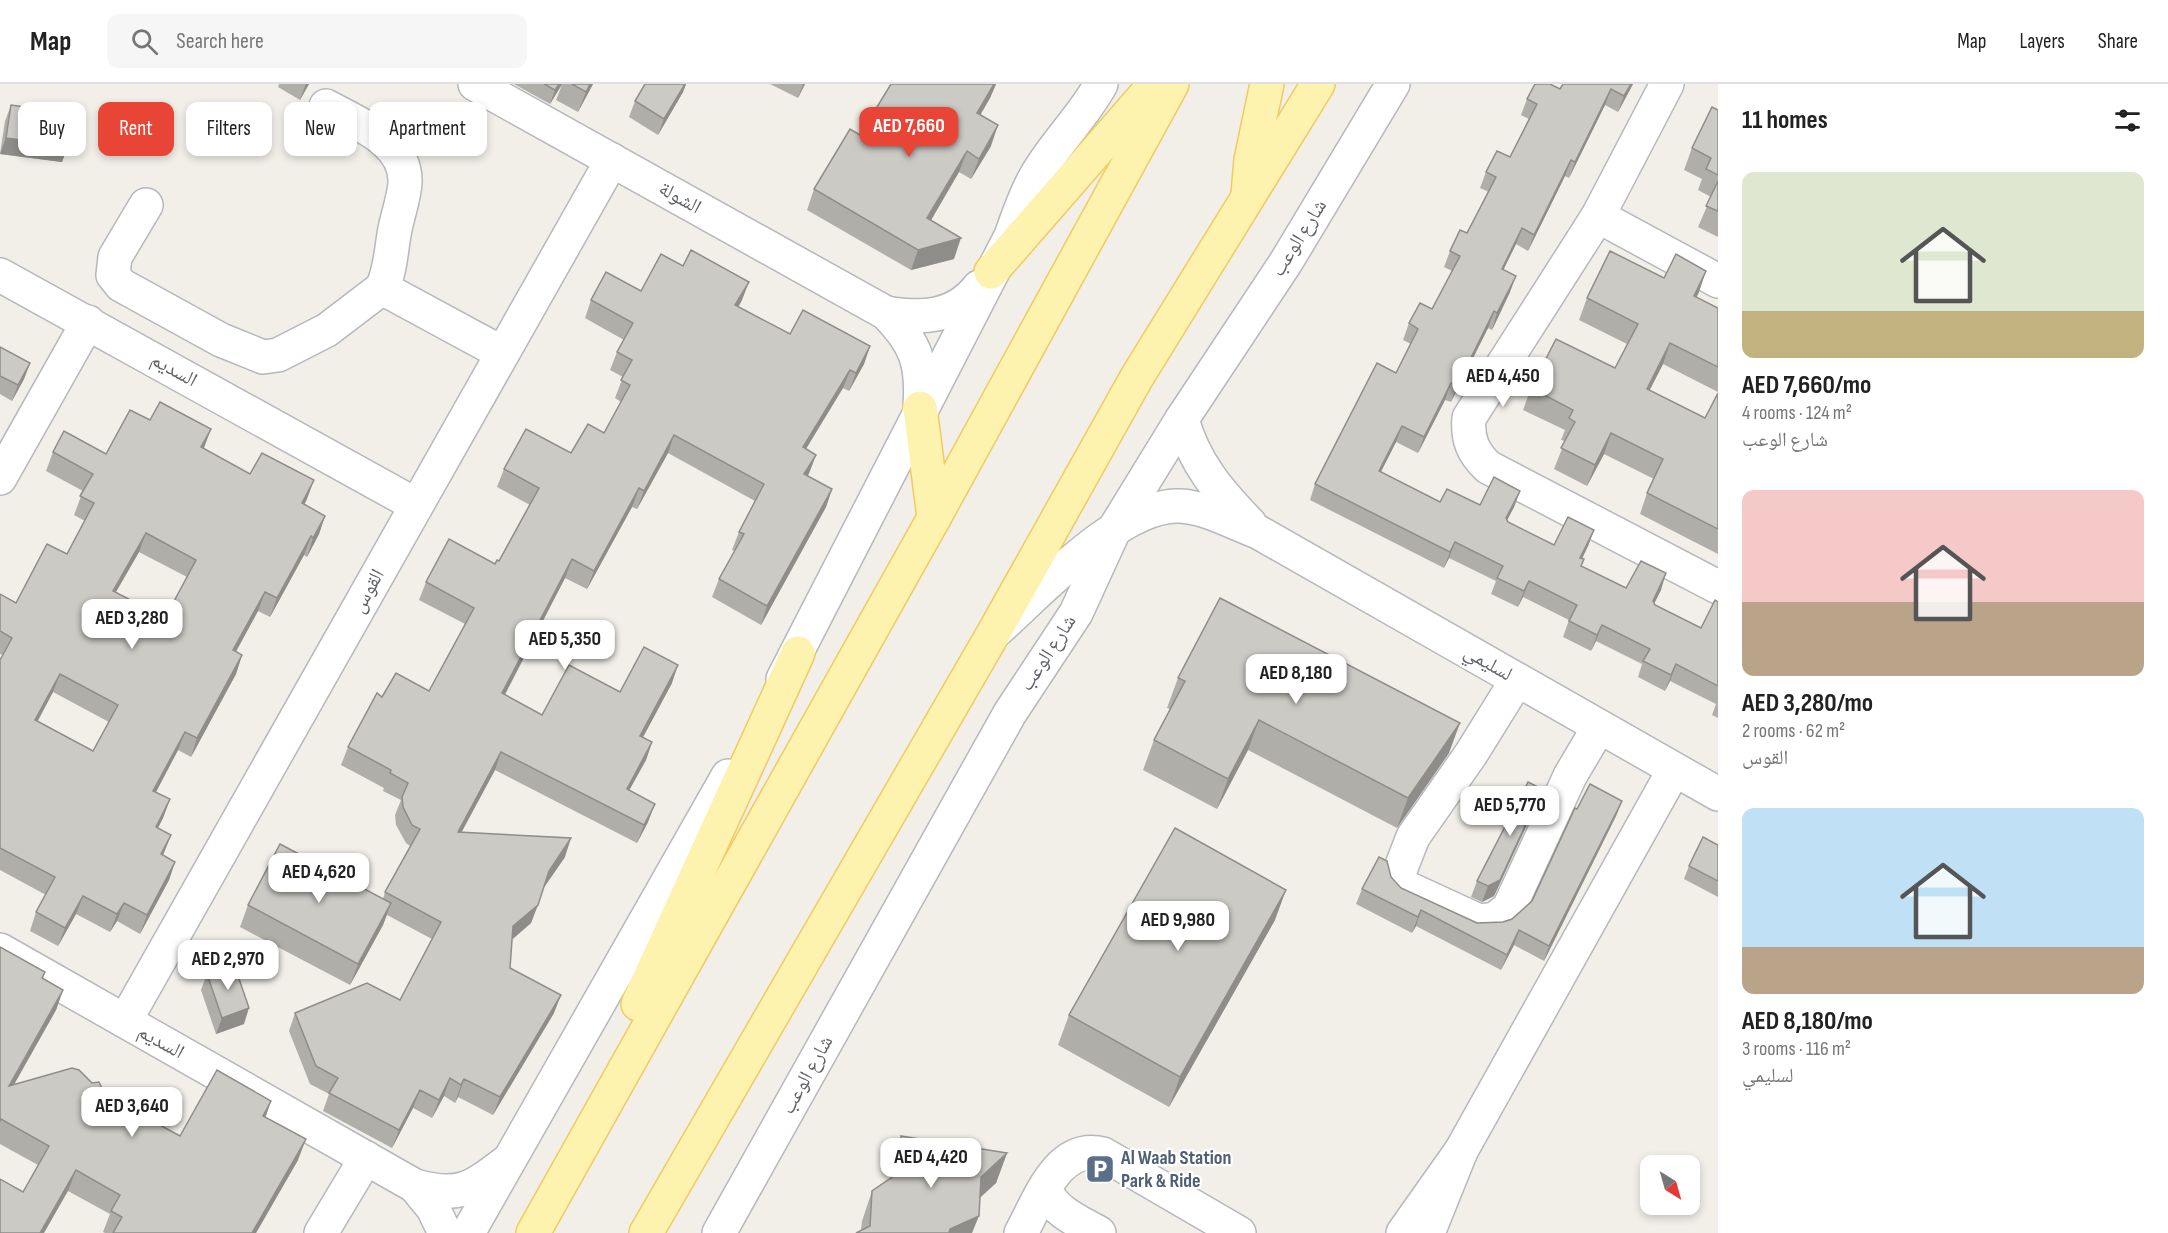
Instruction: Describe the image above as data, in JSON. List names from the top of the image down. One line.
{"streets":{"street":["الشولة","شارع الوعب","السديم","القوس","لسليمي"]},"crossings":[["الشولة","القوس"],["شارع الوعب","لسليمي"],["السديم","القوس"]],"places":{"parking":["Al Waab Station Park & Ride"]},"north":"bottom right","page":{"header":"Map","search":"Search here","nav":["Map","Layers","Share"],"heading":"11 homes","chip":["Buy","Rent","Filters","New","Apartment"],"price":["AED 7,660","AED 4,450","AED 3,280","AED 5,350","AED 8,180","AED 5,770","AED 4,620","AED 9,980","AED 2,970","AED 3,640","AED 4,420"],"list":[{"name":"AED 7,660/mo","note":"4 rooms · 124 m² · شارع الوعب"},{"name":"AED 3,280/mo","note":"2 rooms · 62 m² · القوس"},{"name":"AED 8,180/mo","note":"3 rooms · 116 m² · لسليمي"}]}}
